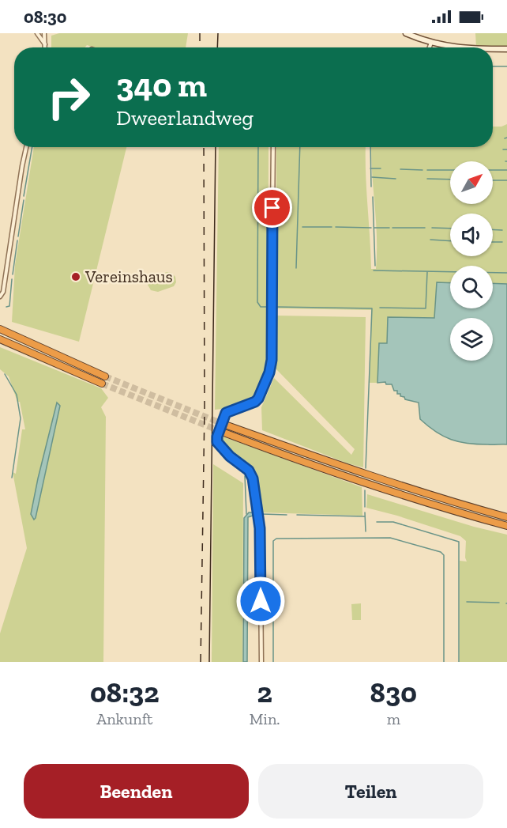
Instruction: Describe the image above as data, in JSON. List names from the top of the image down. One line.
{"places":["Vereinshaus"],"north":"top right","page":{"status":"08:30","turn":["340 m","Dweerlandweg"],"eta":["08:32","Ankunft","2","Min.","830","m"],"buttons":["Beenden","Teilen"]}}
